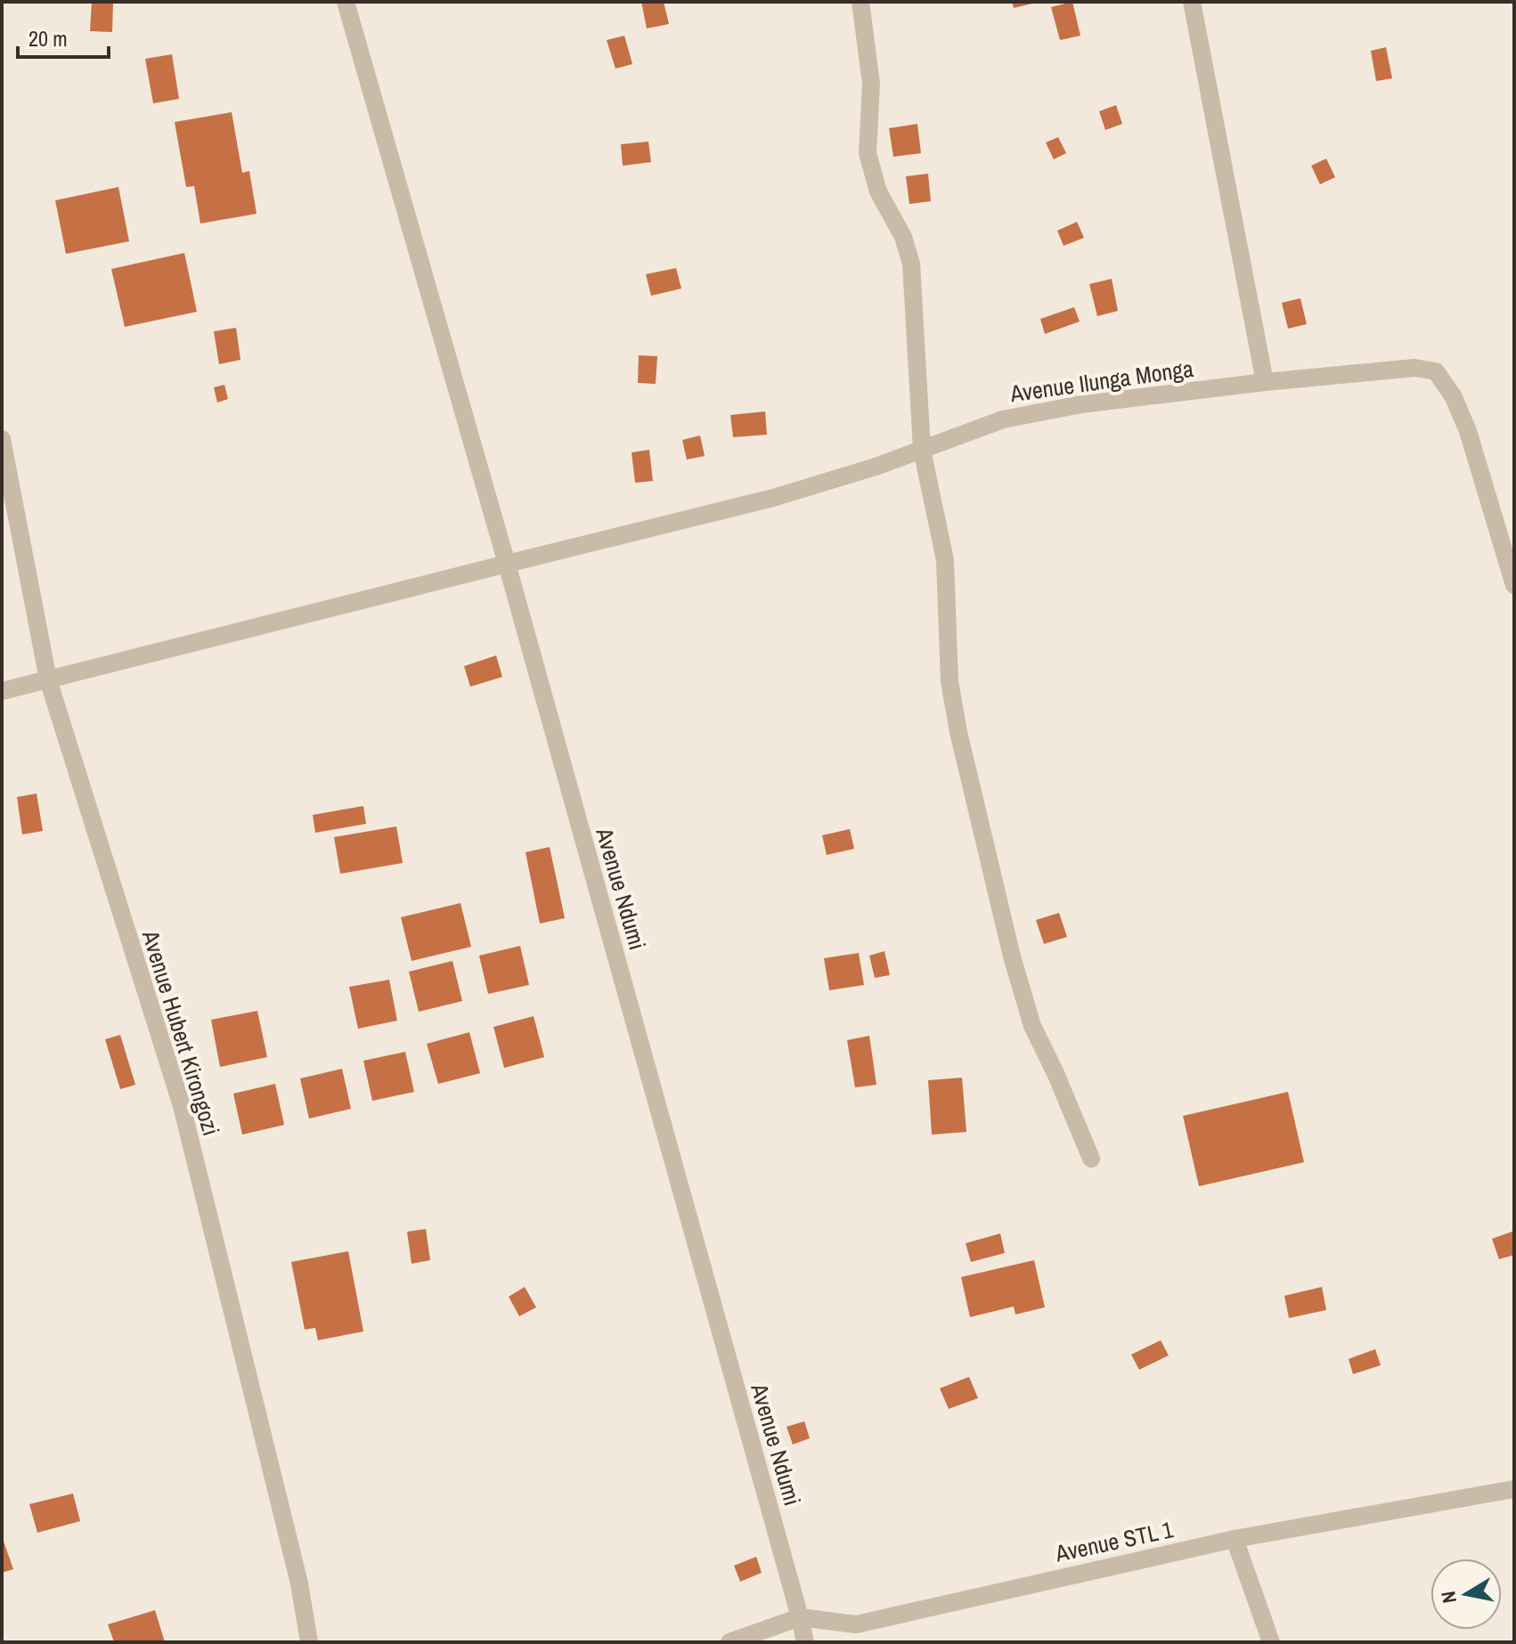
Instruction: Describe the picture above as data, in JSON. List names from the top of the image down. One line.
{"streets":{"street":["Avenue Ilunga Monga","Avenue Ndumi","Avenue Hubert Kirongozi","Avenue STL 1"]},"crossings":[["Avenue Ndumi","Avenue STL 1"]],"scale_bar":"20 m","north":"left"}
